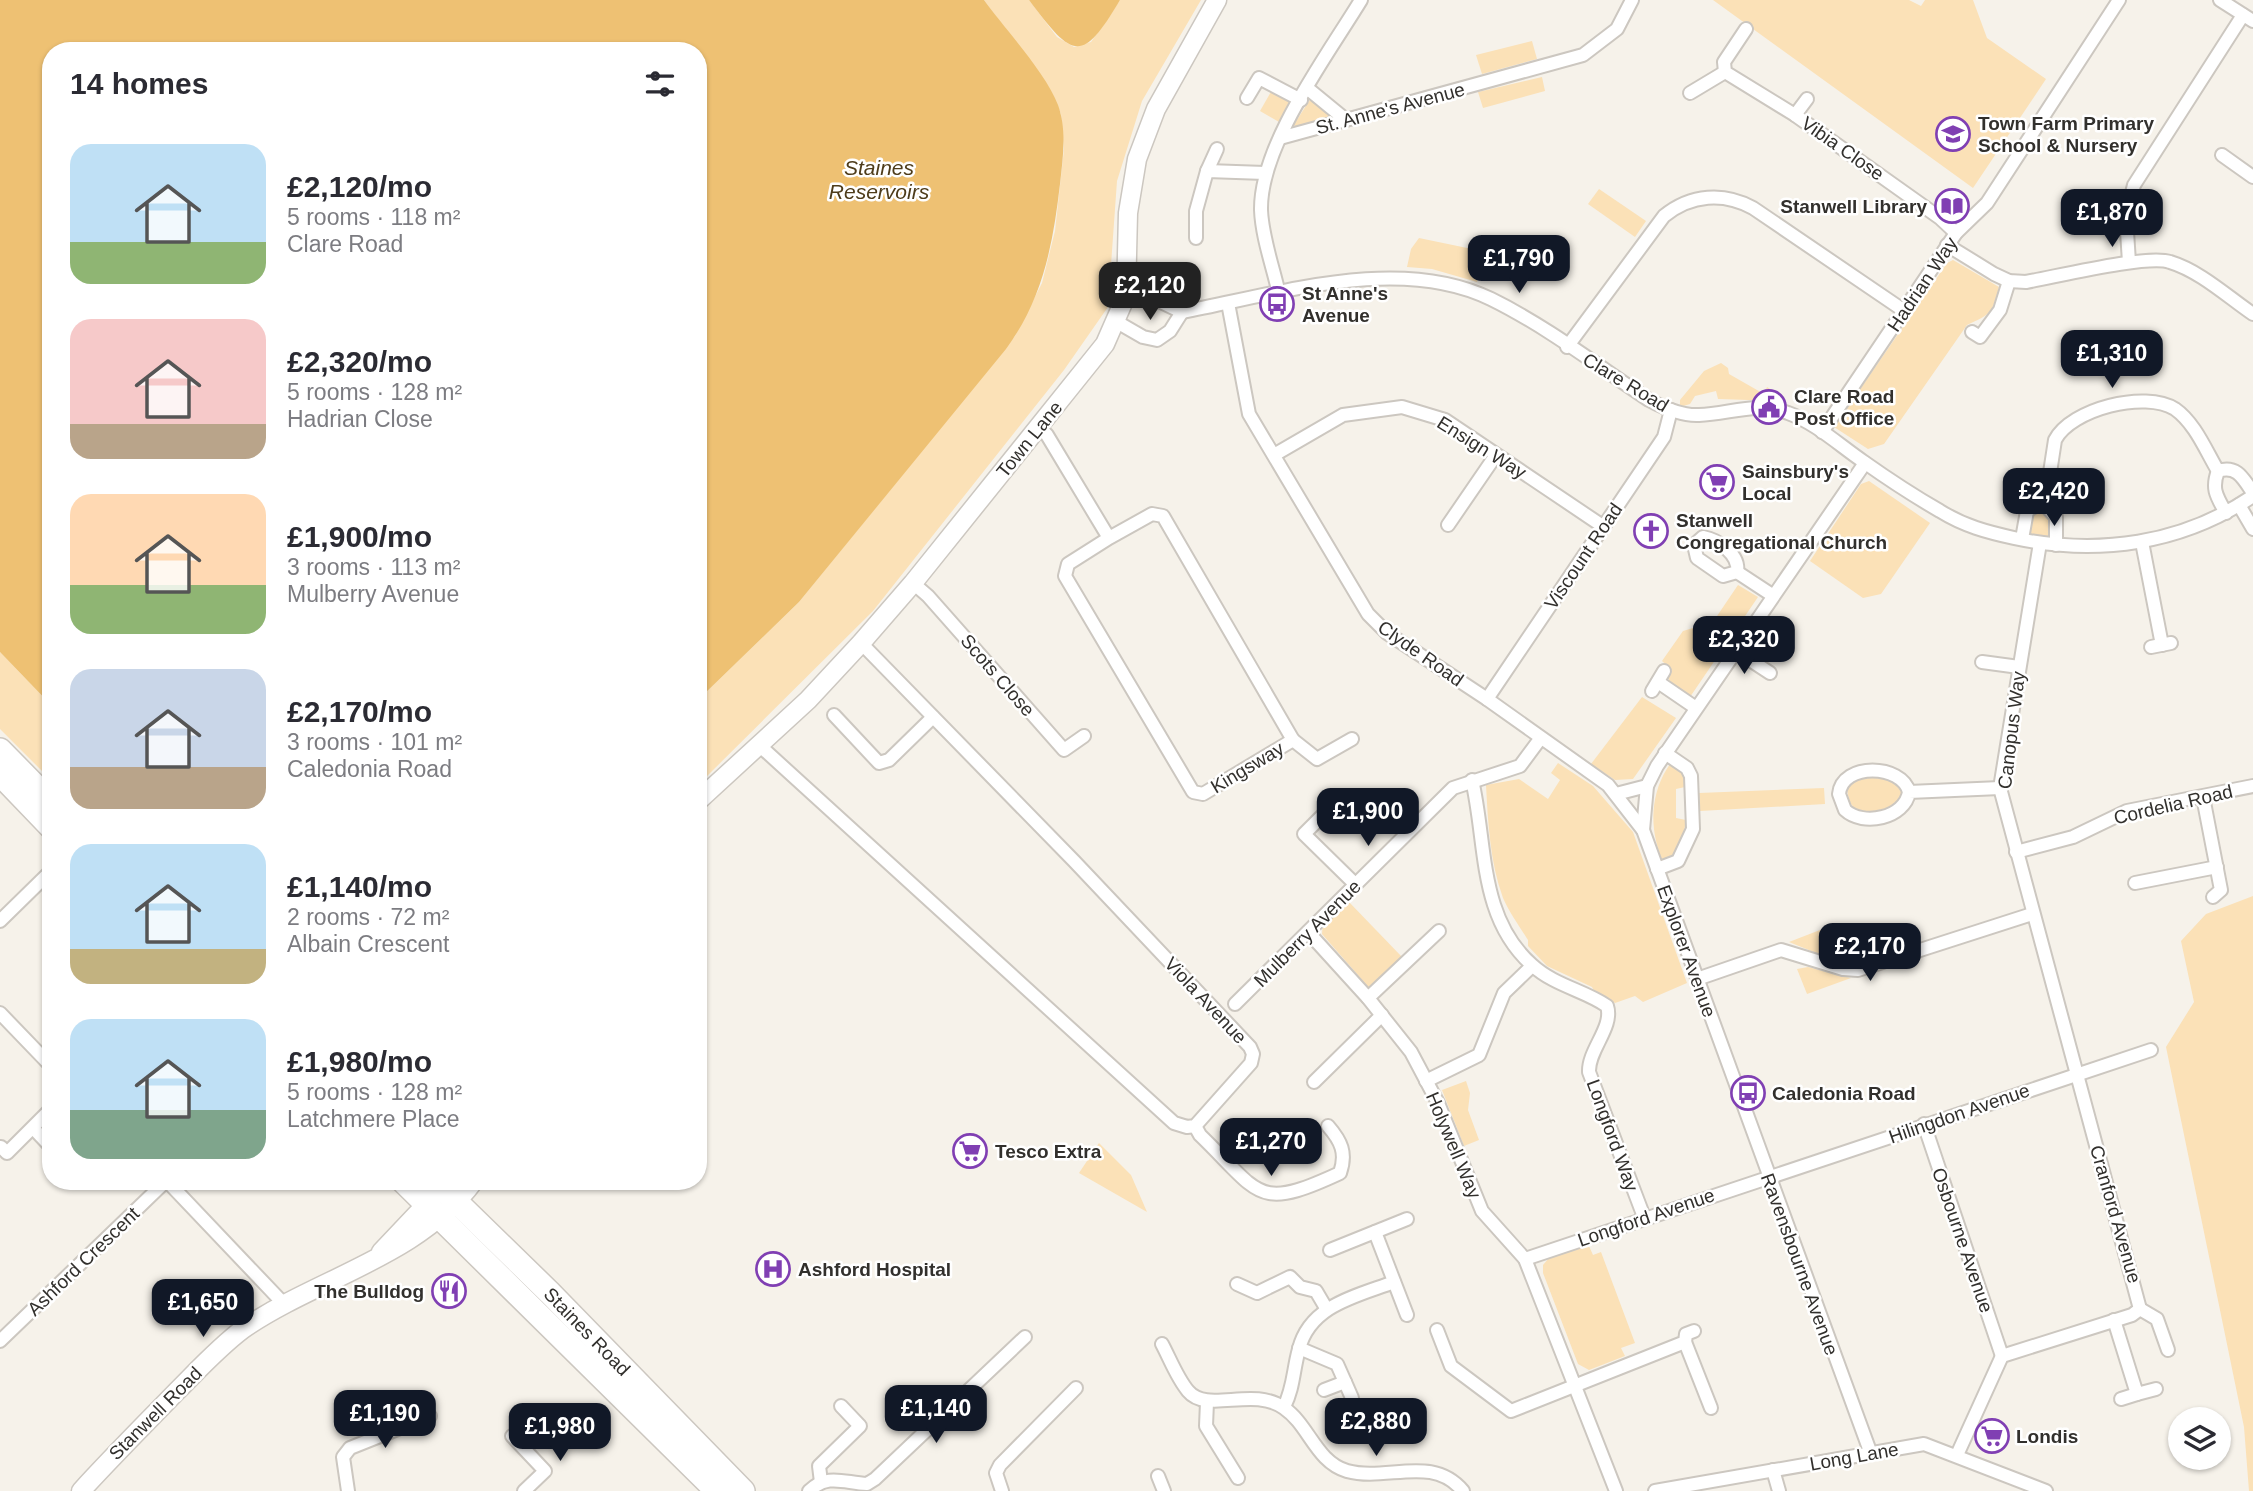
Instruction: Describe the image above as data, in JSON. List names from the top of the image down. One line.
{"streets":{"highway":["Staines Road"],"main road":["Town Lane","Stanwell Road"],"street":["St. Anne's Avenue","Vibia Close","Hadrian Way","Clare Road","Ensign Way","Viscount Road","Clyde Road","Scots Close","Canopus Way","Kingsway","Cordelia Road","Mulberry Avenue","Explorer Avenue","Viola Avenue","Hilingdon Avenue","Longford Way","Holywell Way","Cranford Avenue","Longford Avenue","Osbourne Avenue","Ashford Crescent","Ravensbourne Avenue","Long Lane"]},"crossings":[["Vibia Close","Hadrian Way"],["Hadrian Way","Clare Road"],["Clare Road","Viscount Road"],["Clare Road","Clyde Road"],["Clare Road","Canopus Way"],["Town Lane","Scots Close"],["Town Lane","Viola Avenue"],["Ensign Way","Viscount Road"],["Ensign Way","Clyde Road"],["Viscount Road","Clyde Road"],["Clyde Road","Mulberry Avenue"],["Clyde Road","Explorer Avenue"],["Canopus Way","Cordelia Road"],["Canopus Way","Cranford Avenue"],["Mulberry Avenue","Longford Way"],["Mulberry Avenue","Holywell Way"],["Explorer Avenue","Ravensbourne Avenue"],["Hilingdon Avenue","Cranford Avenue"],["Hilingdon Avenue","Longford Avenue"],["Hilingdon Avenue","Osbourne Avenue"],["Hilingdon Avenue","Ravensbourne Avenue"],["Longford Way","Longford Avenue"],["Holywell Way","Longford Avenue"],["Cranford Avenue","Osbourne Avenue"],["Longford Avenue","Ravensbourne Avenue"],["Ravensbourne Avenue","Long Lane"],["Staines Road","Stanwell Road"]],"water":["Staines Reservoirs"],"places":{"school or university":["Town Farm Primary School & Nursery"],"library":["Stanwell Library"],"bus stop":["St Anne's Avenue","Caledonia Road"],"public building":["Clare Road Post Office"],"supermarket":["Sainsbury's Local","Tesco Extra","Londis"],"church":["Stanwell Congregational Church"],"hospital":["Ashford Hospital"],"restaurant":["The Bulldog"]},"page":{"heading":"14 homes","list":[{"name":"£2,120/mo","note":"5 rooms · 118 m² · Clare Road"},{"name":"£2,320/mo","note":"5 rooms · 128 m² · Hadrian Close"},{"name":"£1,900/mo","note":"3 rooms · 113 m² · Mulberry Avenue"},{"name":"£2,170/mo","note":"3 rooms · 101 m² · Caledonia Road"},{"name":"£1,140/mo","note":"2 rooms · 72 m² · Albain Crescent"},{"name":"£1,980/mo","note":"5 rooms · 128 m² · Latchmere Place"}],"price":["£1,870","£1,790","£2,120","£1,310","£2,420","£2,320","£1,900","£2,170","£1,270","£1,650","£1,140","£1,190","£2,880","£1,980"]}}
